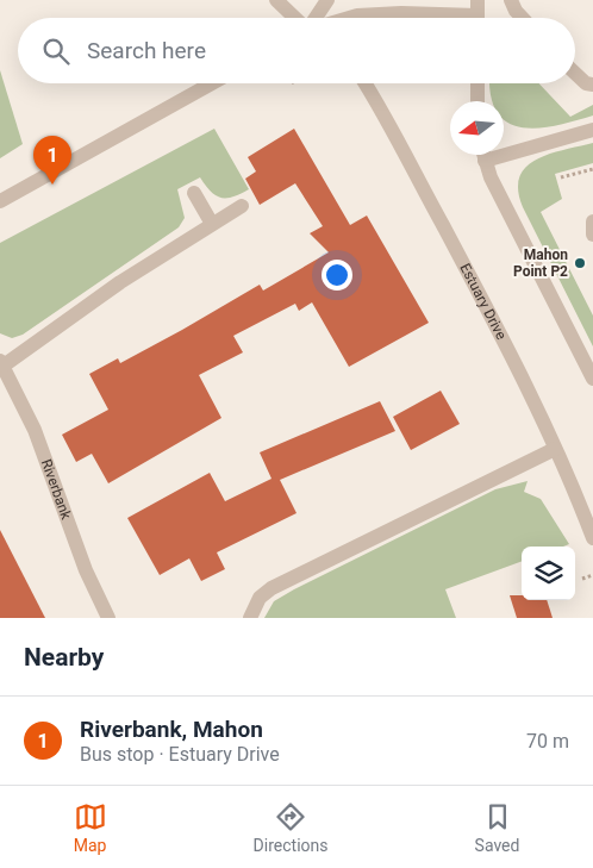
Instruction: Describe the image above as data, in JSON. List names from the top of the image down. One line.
{"streets":{"street":["Estuary Drive","Riverbank"]},"places":["Mahon Point P2"],"north":"left","page":{"search":"Search here","pins":"1","heading":"Nearby","list":[{"mark":"1","name":"Riverbank, Mahon","note":"Bus stop · Estuary Drive","value":"70 m"}],"nav":["Map","Directions","Saved"]}}
